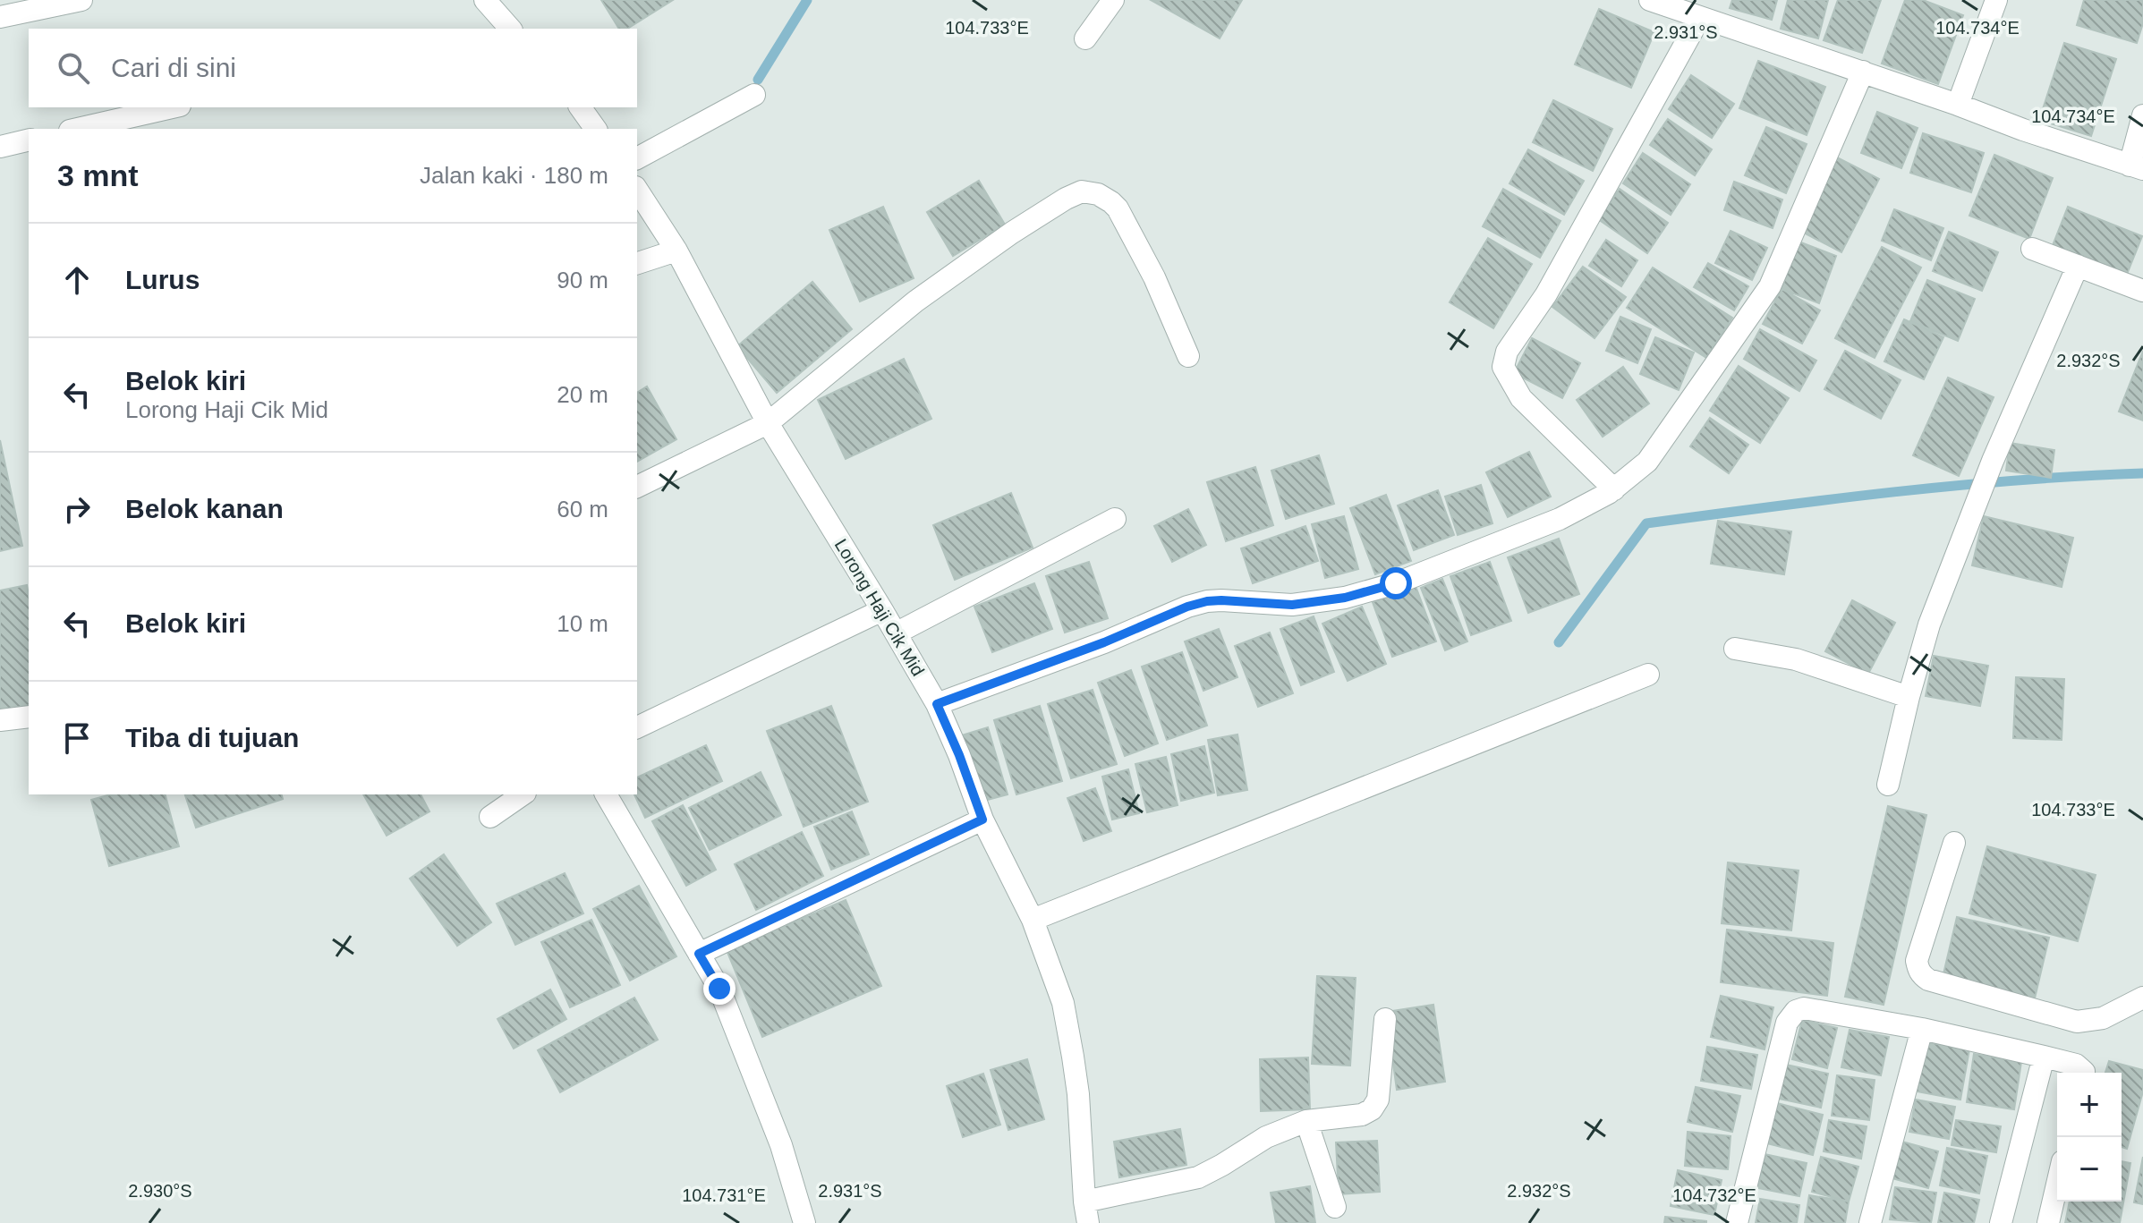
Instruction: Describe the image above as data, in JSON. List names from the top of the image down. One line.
{"streets":{"street":["Lorong Haji Cik Mid"]},"page":{"search":"Cari di sini","heading":["3 mnt","Jalan kaki · 180 m"],"list":[["Lurus","90 m"],["Belok kiri","Lorong Haji Cik Mid","20 m"],["Belok kanan","60 m"],["Belok kiri","10 m"],"Tiba di tujuan"],"map_buttons":["+","−"]},"coordinates":["104.733°E","104.734°E","2.931°S","2.932°S","2.930°S","104.731°E","104.732°E"]}
